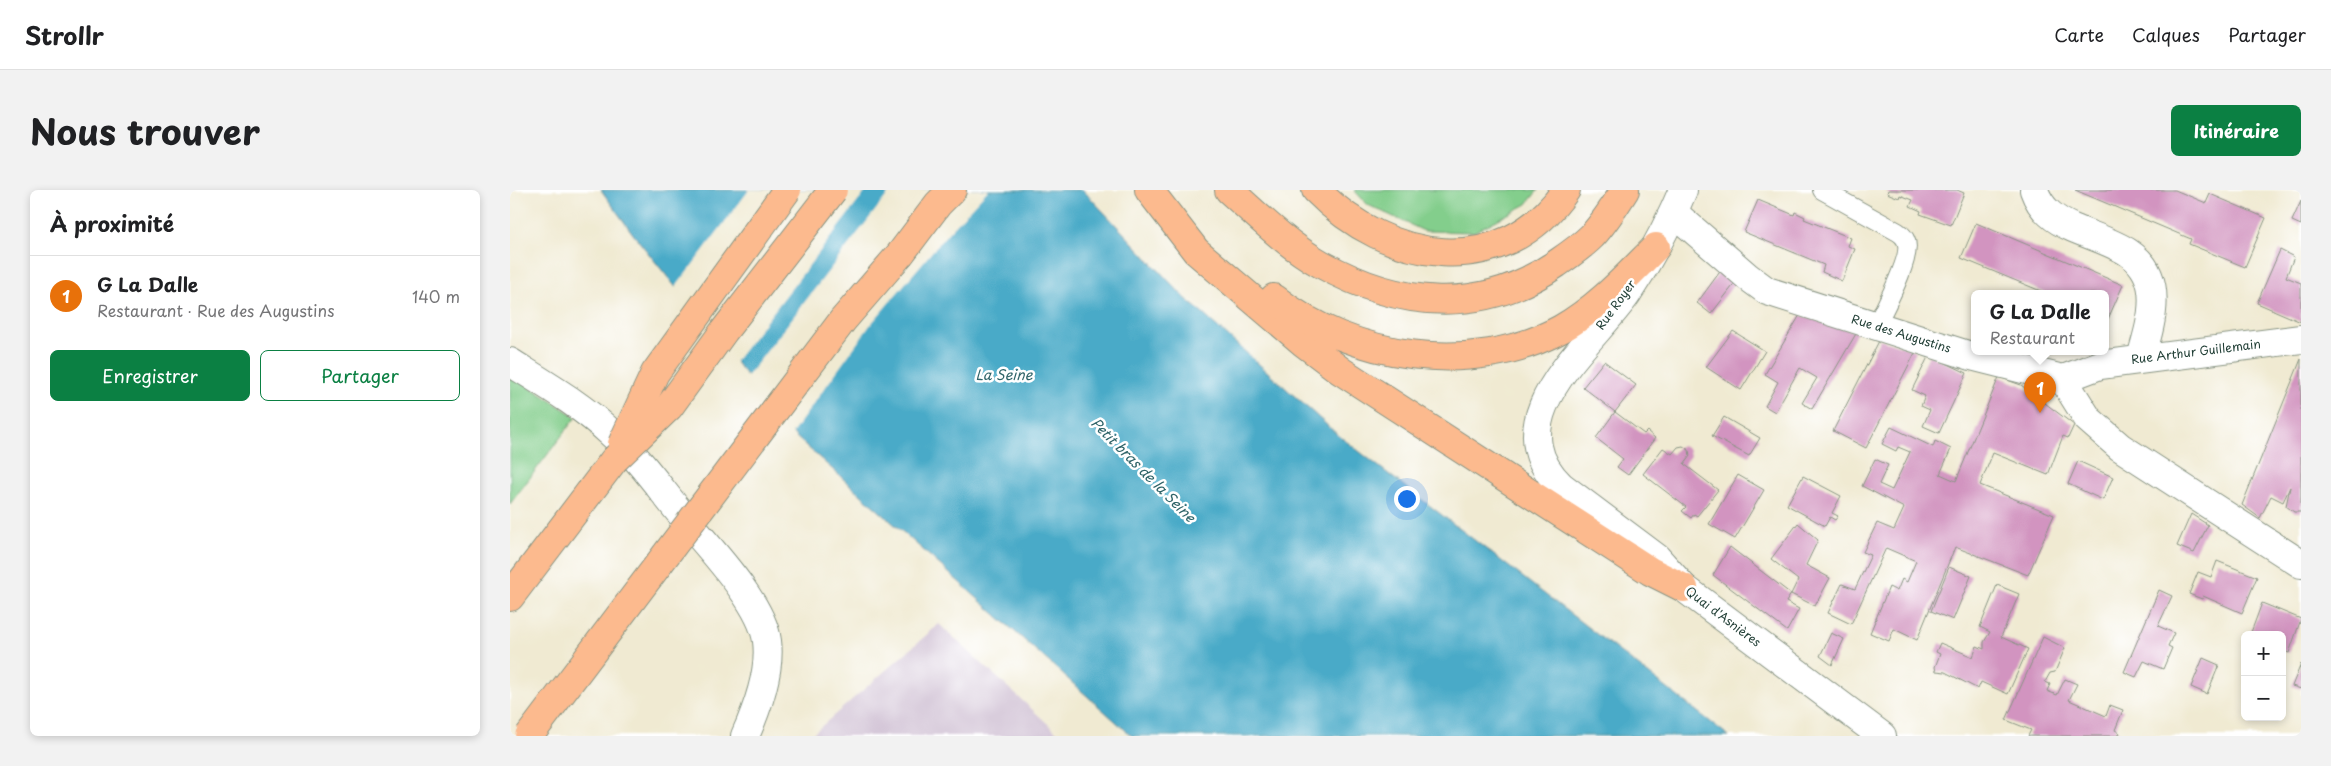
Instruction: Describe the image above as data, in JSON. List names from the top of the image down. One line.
{"streets":{"street":["Rue Royer","Rue des Augustins","Rue Arthur Guillemain","Quai d'Asnières"]},"crossings":[["Rue Royer","Rue des Augustins"],["Rue Royer","Quai d'Asnières"],["Rue des Augustins","Rue Arthur Guillemain"]],"water":["La Seine","Petit bras de la Seine"],"page":{"header":"Strollr","nav":["Carte","Calques","Partager"],"title":"Nous trouver","buttons":["Itinéraire",["Enregistrer","Partager"]],"heading":"À proximité","list":[{"mark":"1","name":"G La Dalle","note":"Restaurant · Rue des Augustins","value":"140 m"}],"popup":["G La Dalle","Restaurant"],"pins":"1","map_buttons":["+","−"]}}
